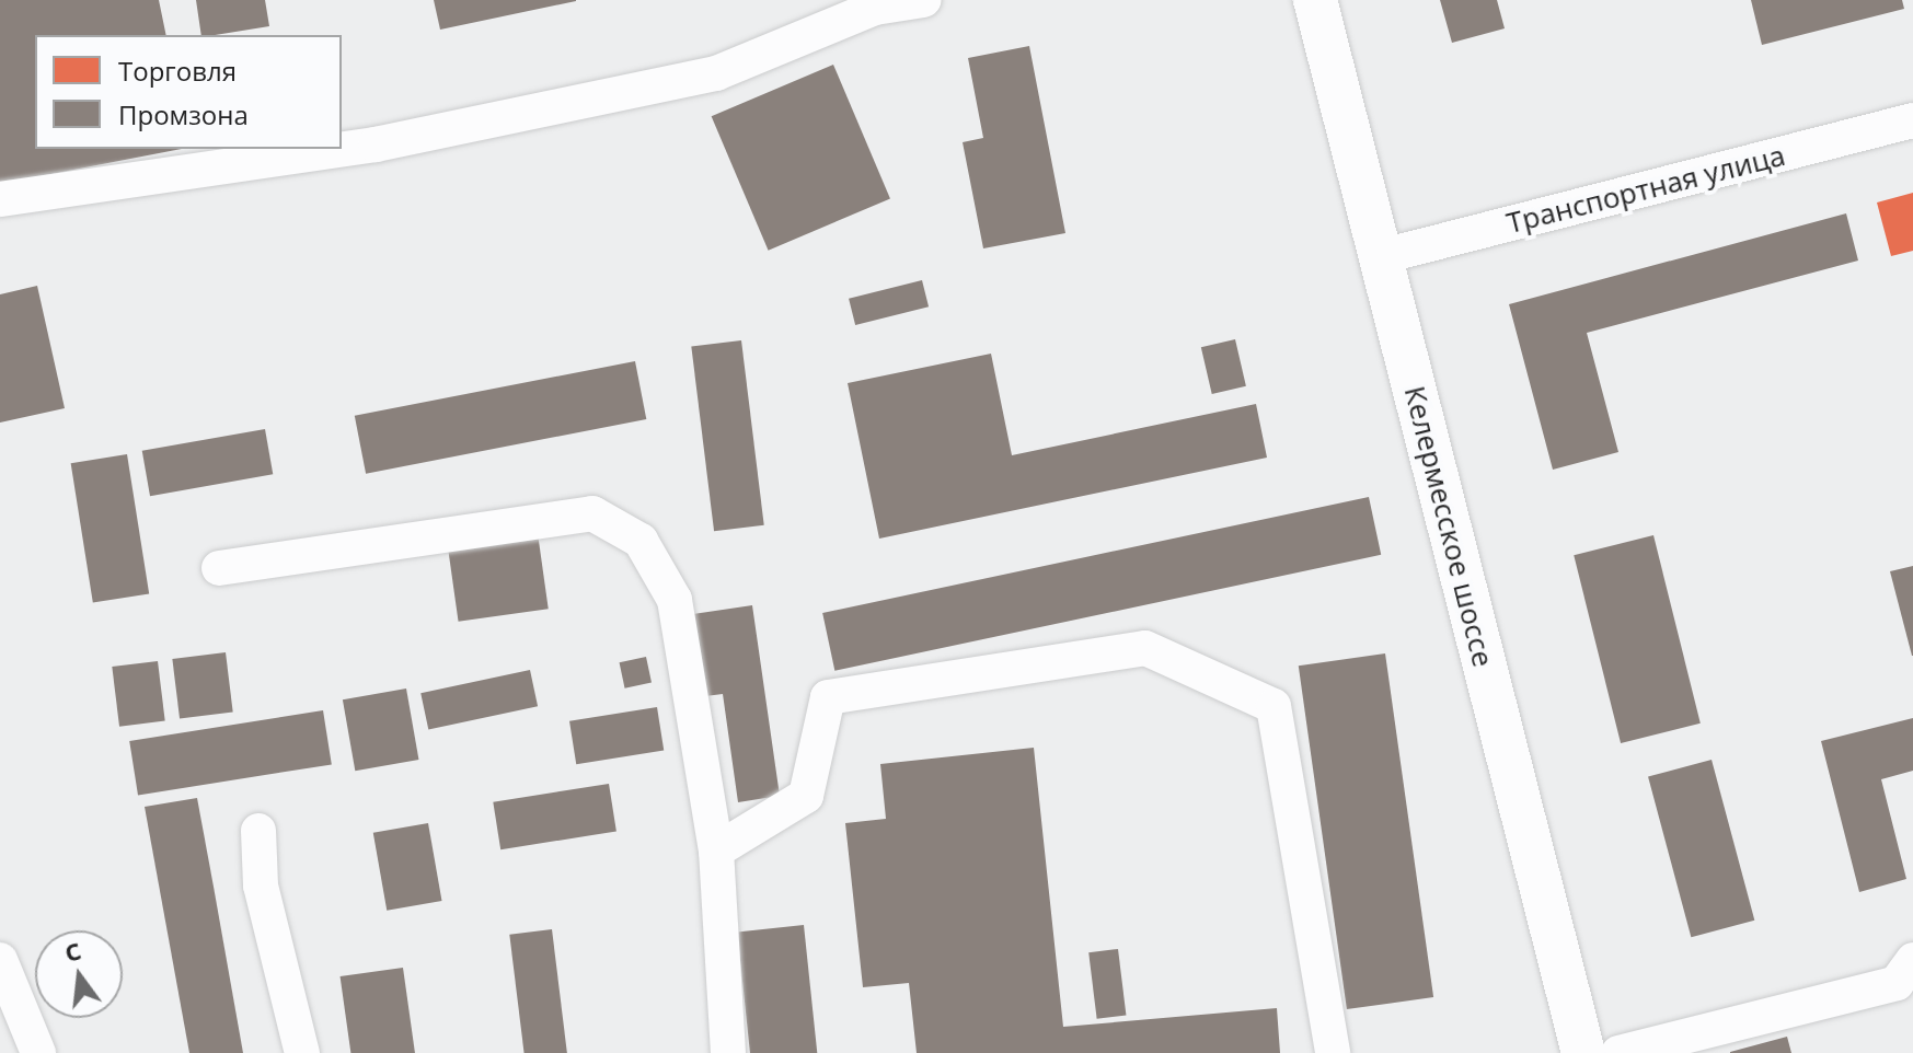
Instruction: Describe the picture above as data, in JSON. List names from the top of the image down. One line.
{"streets":{"main road":["Келермесское шоссе"],"street":["Транспортная улица"]},"crossings":[["Транспортная улица","Келермесское шоссе"]],"legend":["Торговля","Промзона"],"north":"top"}
